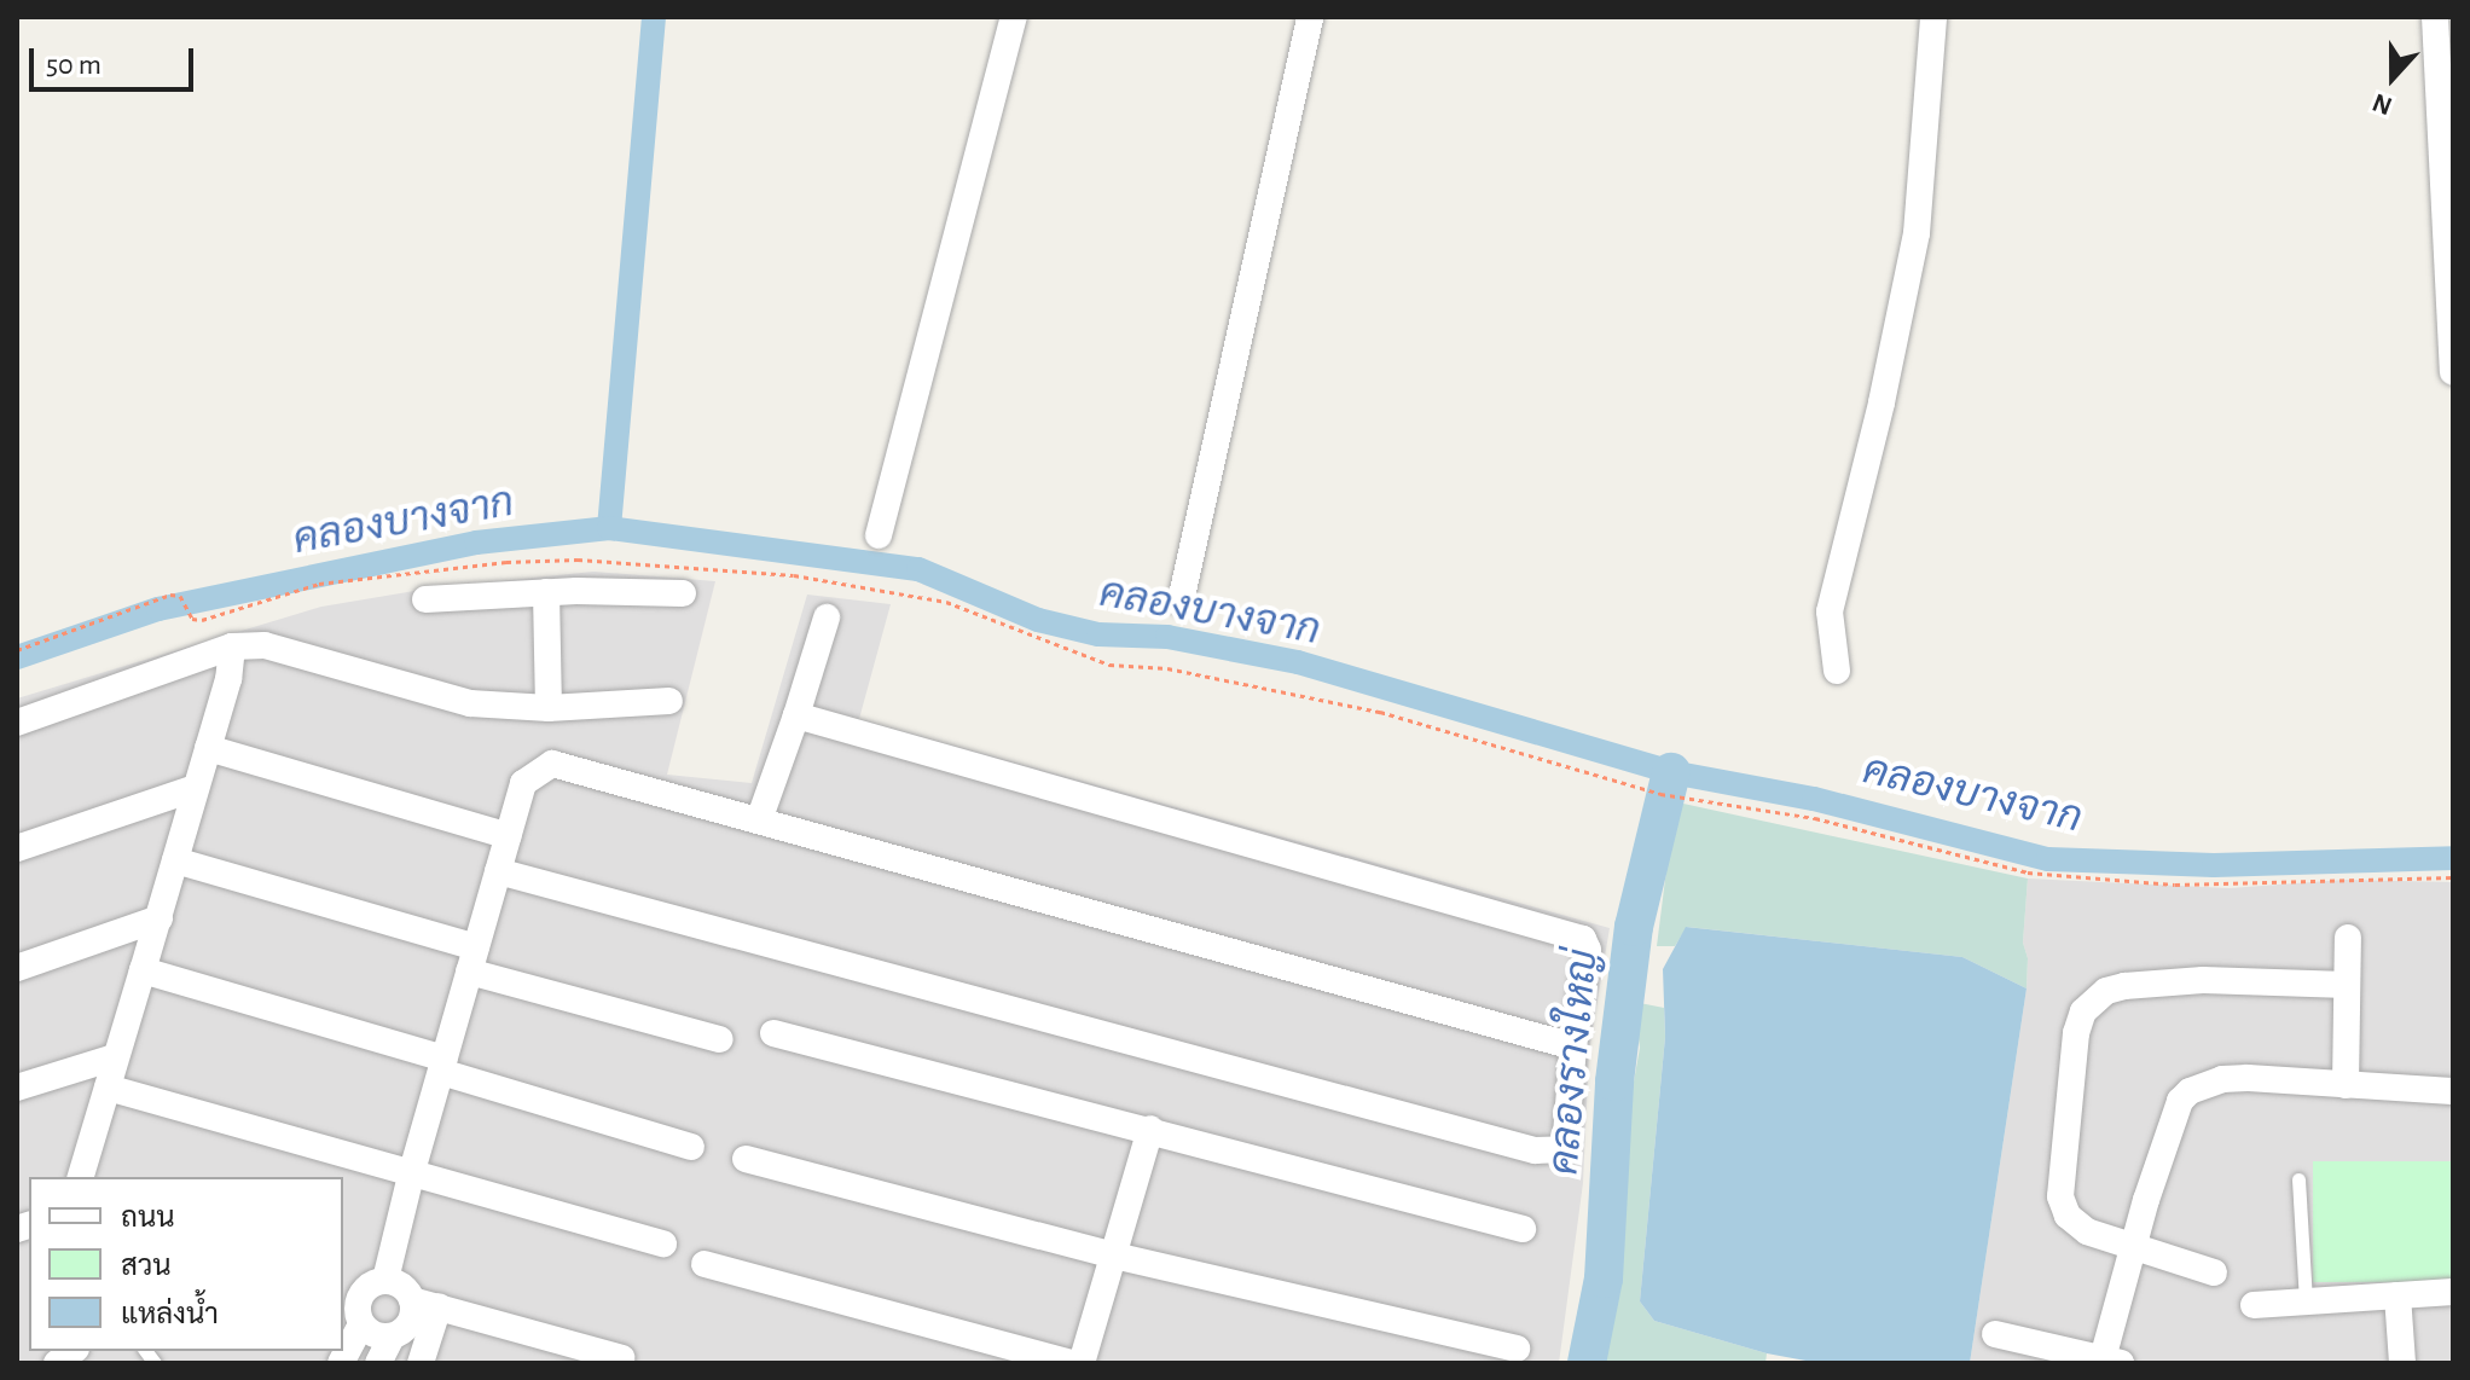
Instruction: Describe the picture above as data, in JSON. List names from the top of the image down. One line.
{"water":["คลองบางจาก","คลองรางใหญ่"],"legend":["ถนน","สวน","แหล่งน้ำ"],"scale_bar":"50 m","north":"bottom"}
